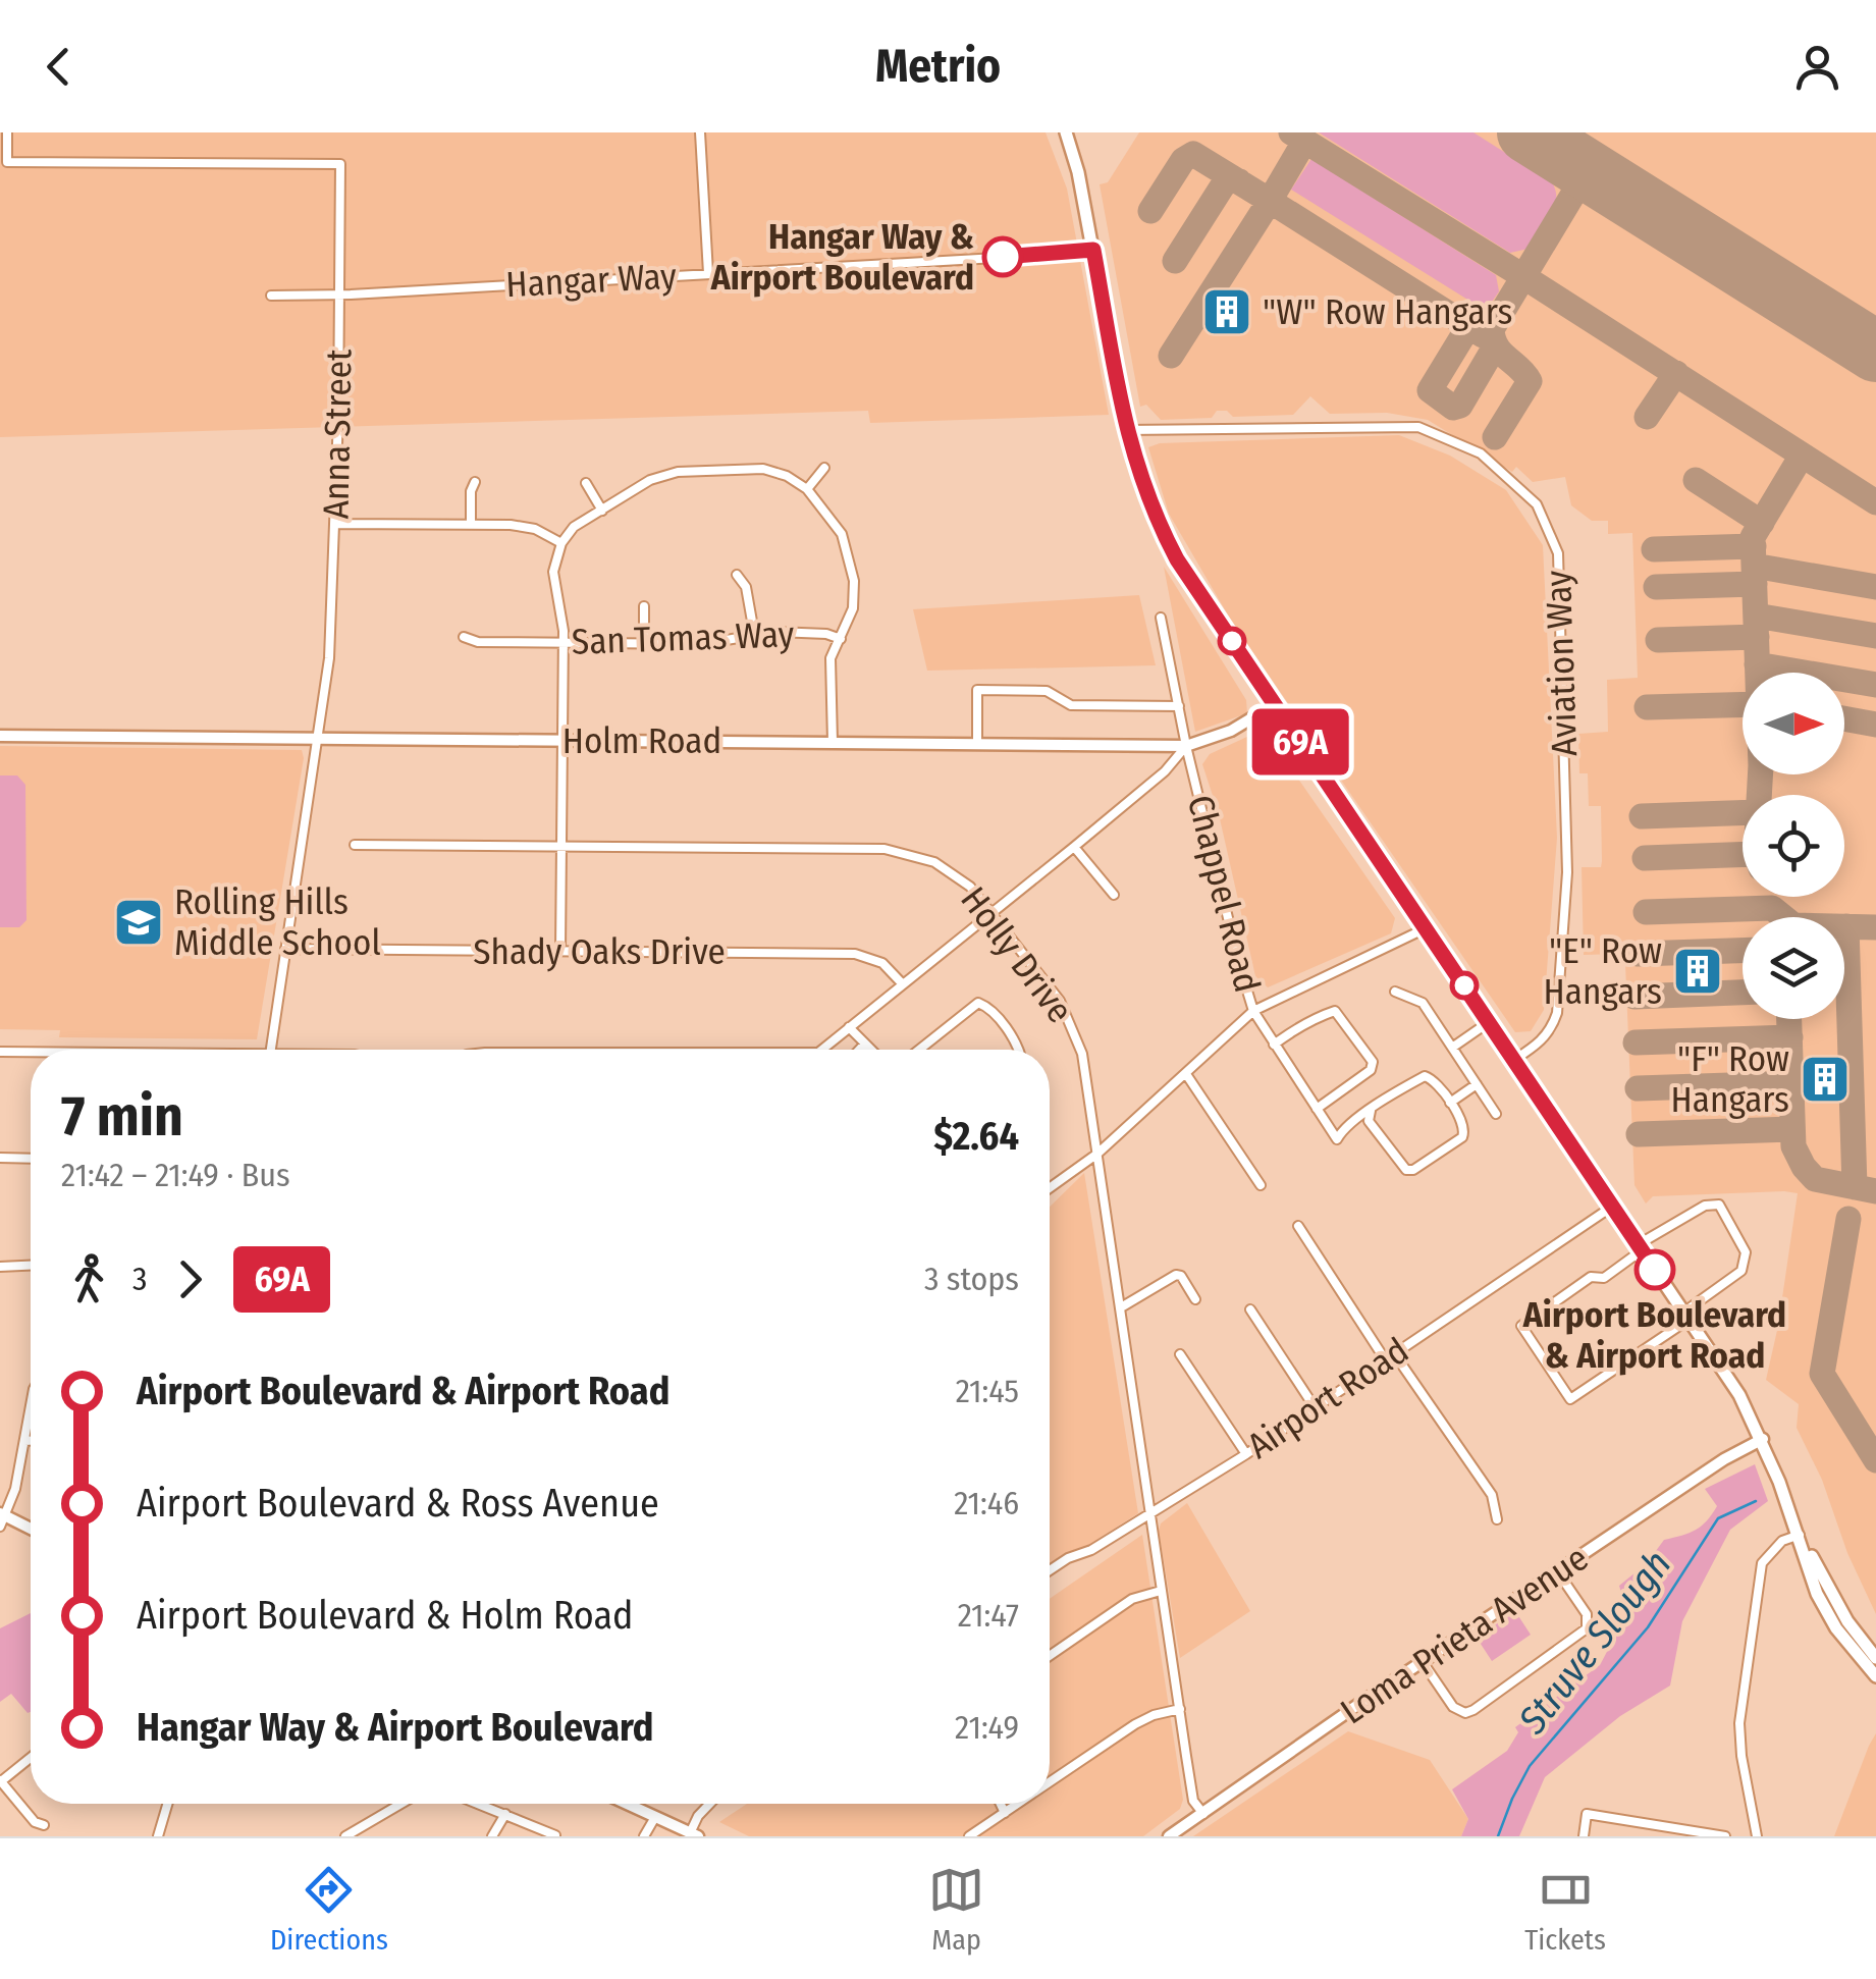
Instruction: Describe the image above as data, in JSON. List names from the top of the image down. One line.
{"streets":{"street":["Hangar Way","Anna Street","San Tomas Way","Aviation Way","Holm Road","Chappel Road","Shady Oaks Drive","Holly Drive","Airport Road","Loma Prieta Avenue"]},"crossings":[["Hangar Way","Anna Street"],["Anna Street","Holm Road"],["Anna Street","Shady Oaks Drive"],["Holm Road","Chappel Road"],["Holly Drive","Airport Road"],["Holly Drive","Loma Prieta Avenue"]],"water":["Struve Slough"],"places":{"other":["Hangar Way & Airport Boulevard","Airport Boulevard & Airport Road"],"building":["\"W\" Row Hangars","\"E\" Row Hangars","\"F\" Row Hangars"],"school or university":["Rolling Hills Middle School"]},"lines":["bus line 69A"],"north":"right","page":{"header":"Metrio","on_map":"69A","heading":["7 min","21:42 – 21:49 · Bus","$2.64"],"legs":["3","69A","3 stops"],"list":[{"name":"Airport Boulevard & Airport Road","value":"21:45"},{"name":"Airport Boulevard & Ross Avenue","value":"21:46"},{"name":"Airport Boulevard & Holm Road","value":"21:47"},{"name":"Hangar Way & Airport Boulevard","value":"21:49"}],"tabs":["Directions","Map","Tickets"]}}
